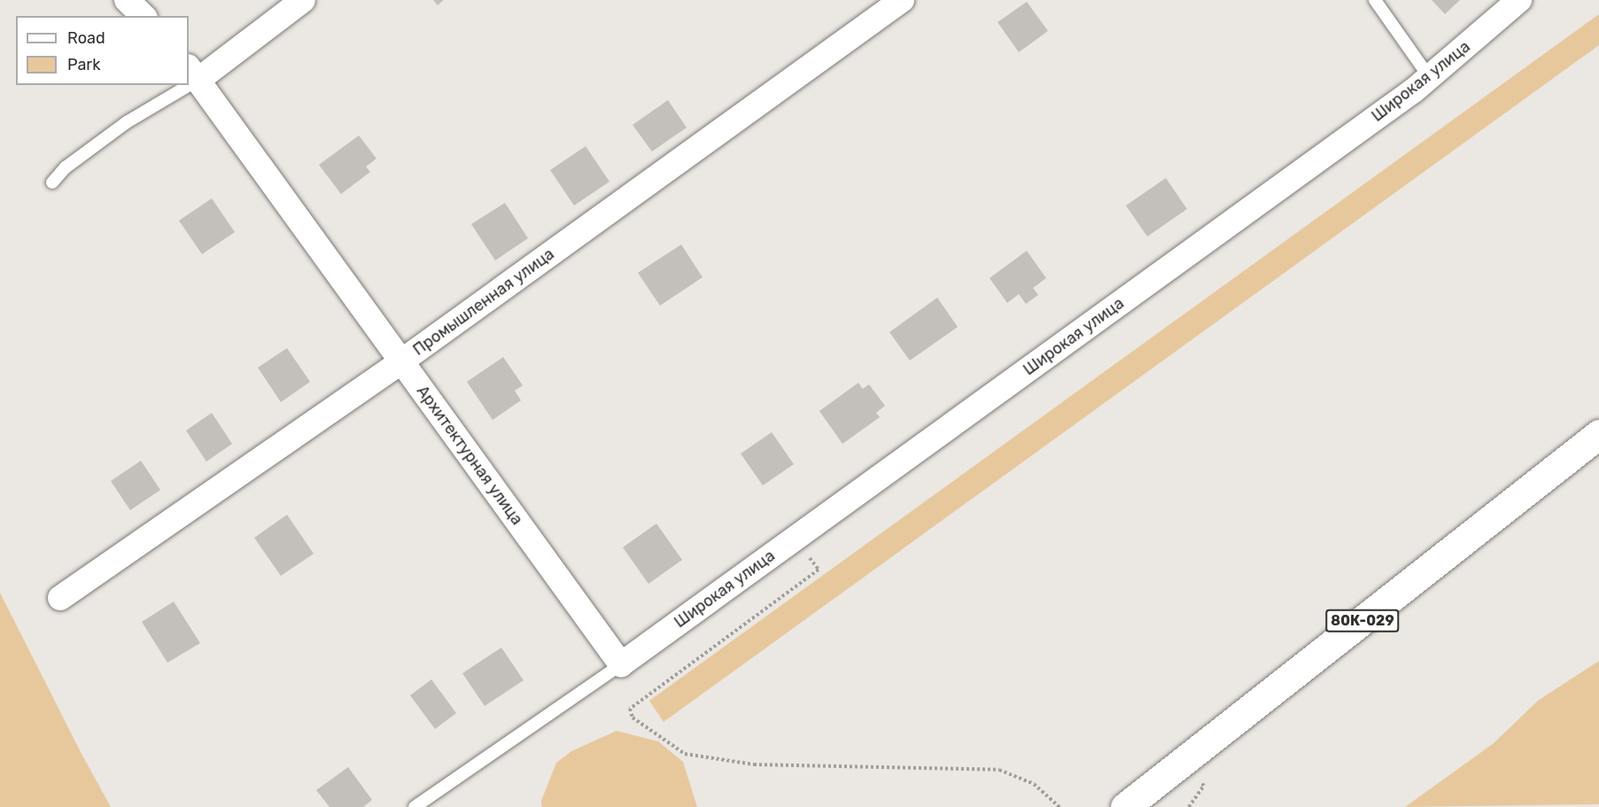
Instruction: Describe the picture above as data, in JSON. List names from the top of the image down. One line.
{"streets":{"main road":["80К-029"],"street":["Широкая улица","Промышленная улица","Архитектурная улица"]},"crossings":[["Широкая улица","Архитектурная улица"],["Промышленная улица","Архитектурная улица"]],"legend":["Road","Park"]}
